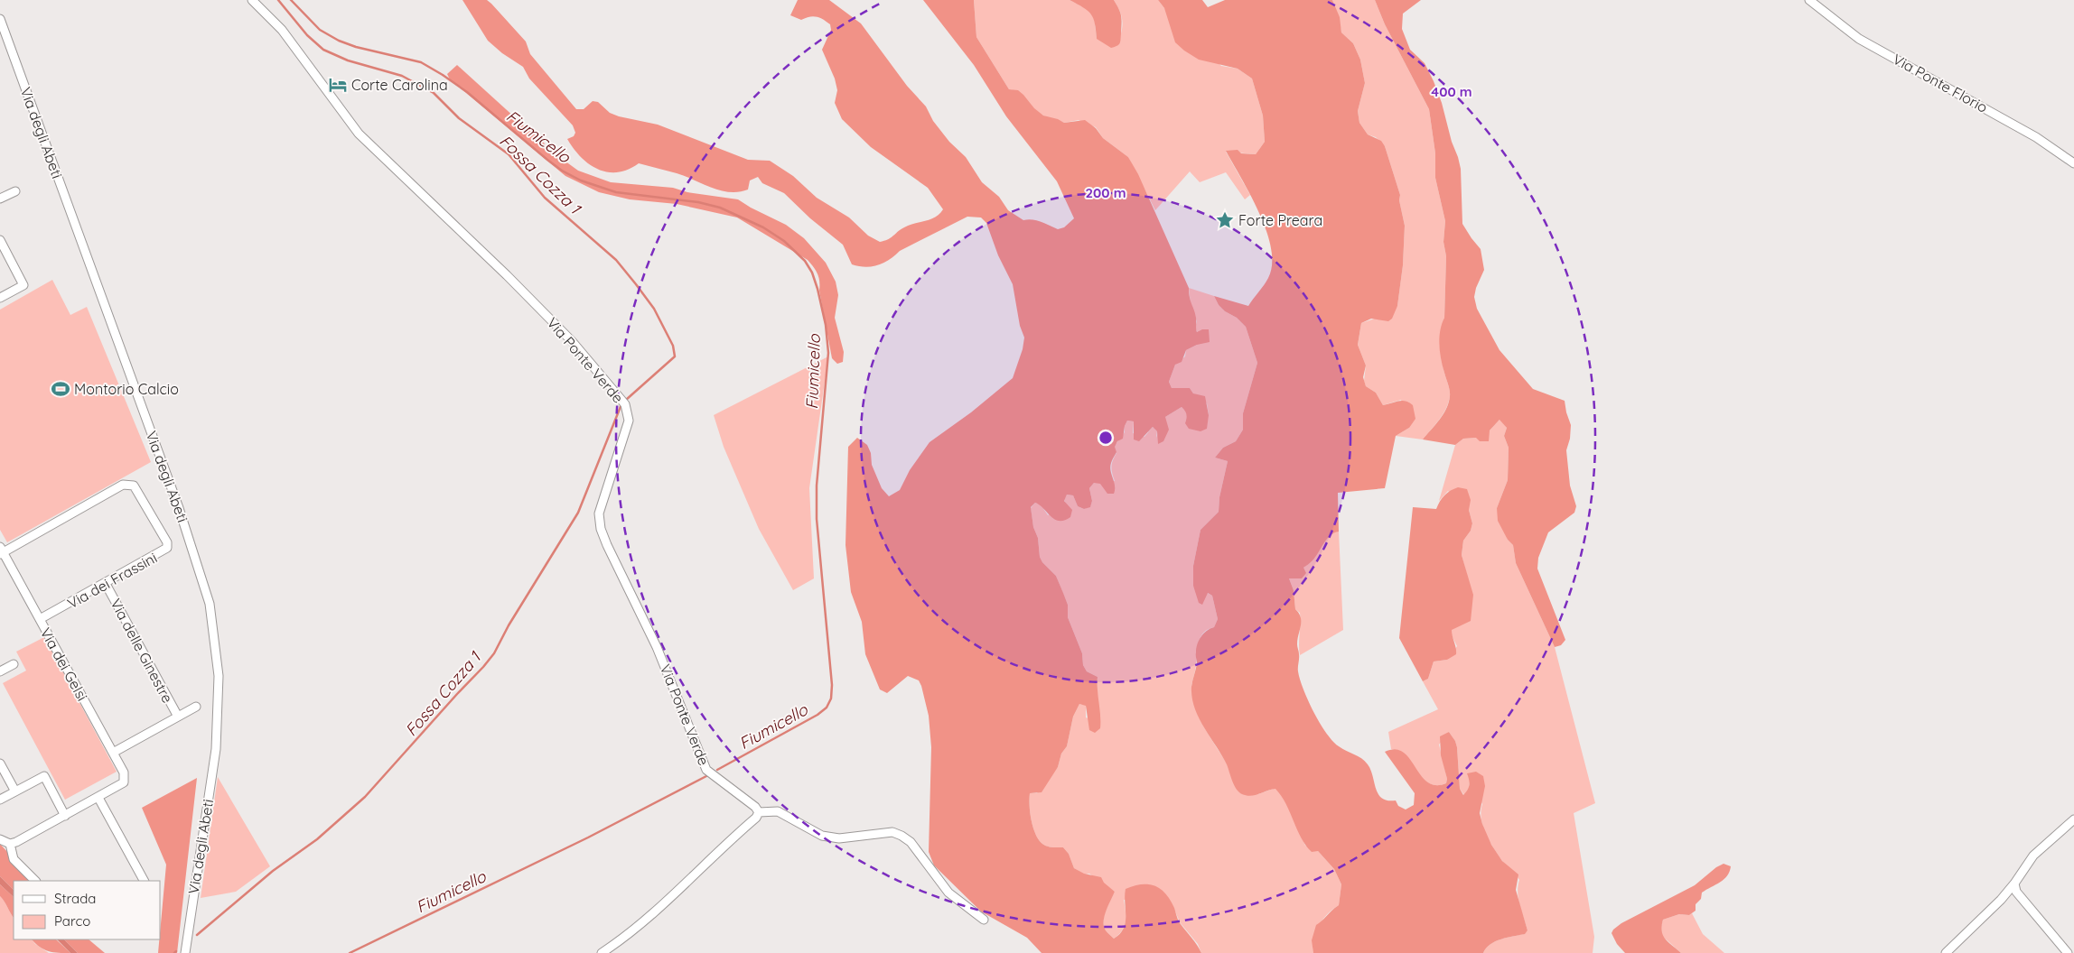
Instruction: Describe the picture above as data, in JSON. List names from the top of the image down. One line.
{"streets":{"street":["Via Ponte Florio","Via degli Abeti","Via Ponte Verde","Via dei Frassini","Via delle Ginestre","Via dei Gelsi"]},"crossings":[["Via dei Frassini","Via delle Ginestre"],["Via dei Frassini","Via dei Gelsi"]],"water":["Fiumicello","Fossa Cozza 1"],"places":{"hotel":["Corte Carolina"],"place":["Forte Preara"],"sports":["Montorio Calcio"]},"legend":["Strada","Parco"],"rings":["400 m","200 m"]}
